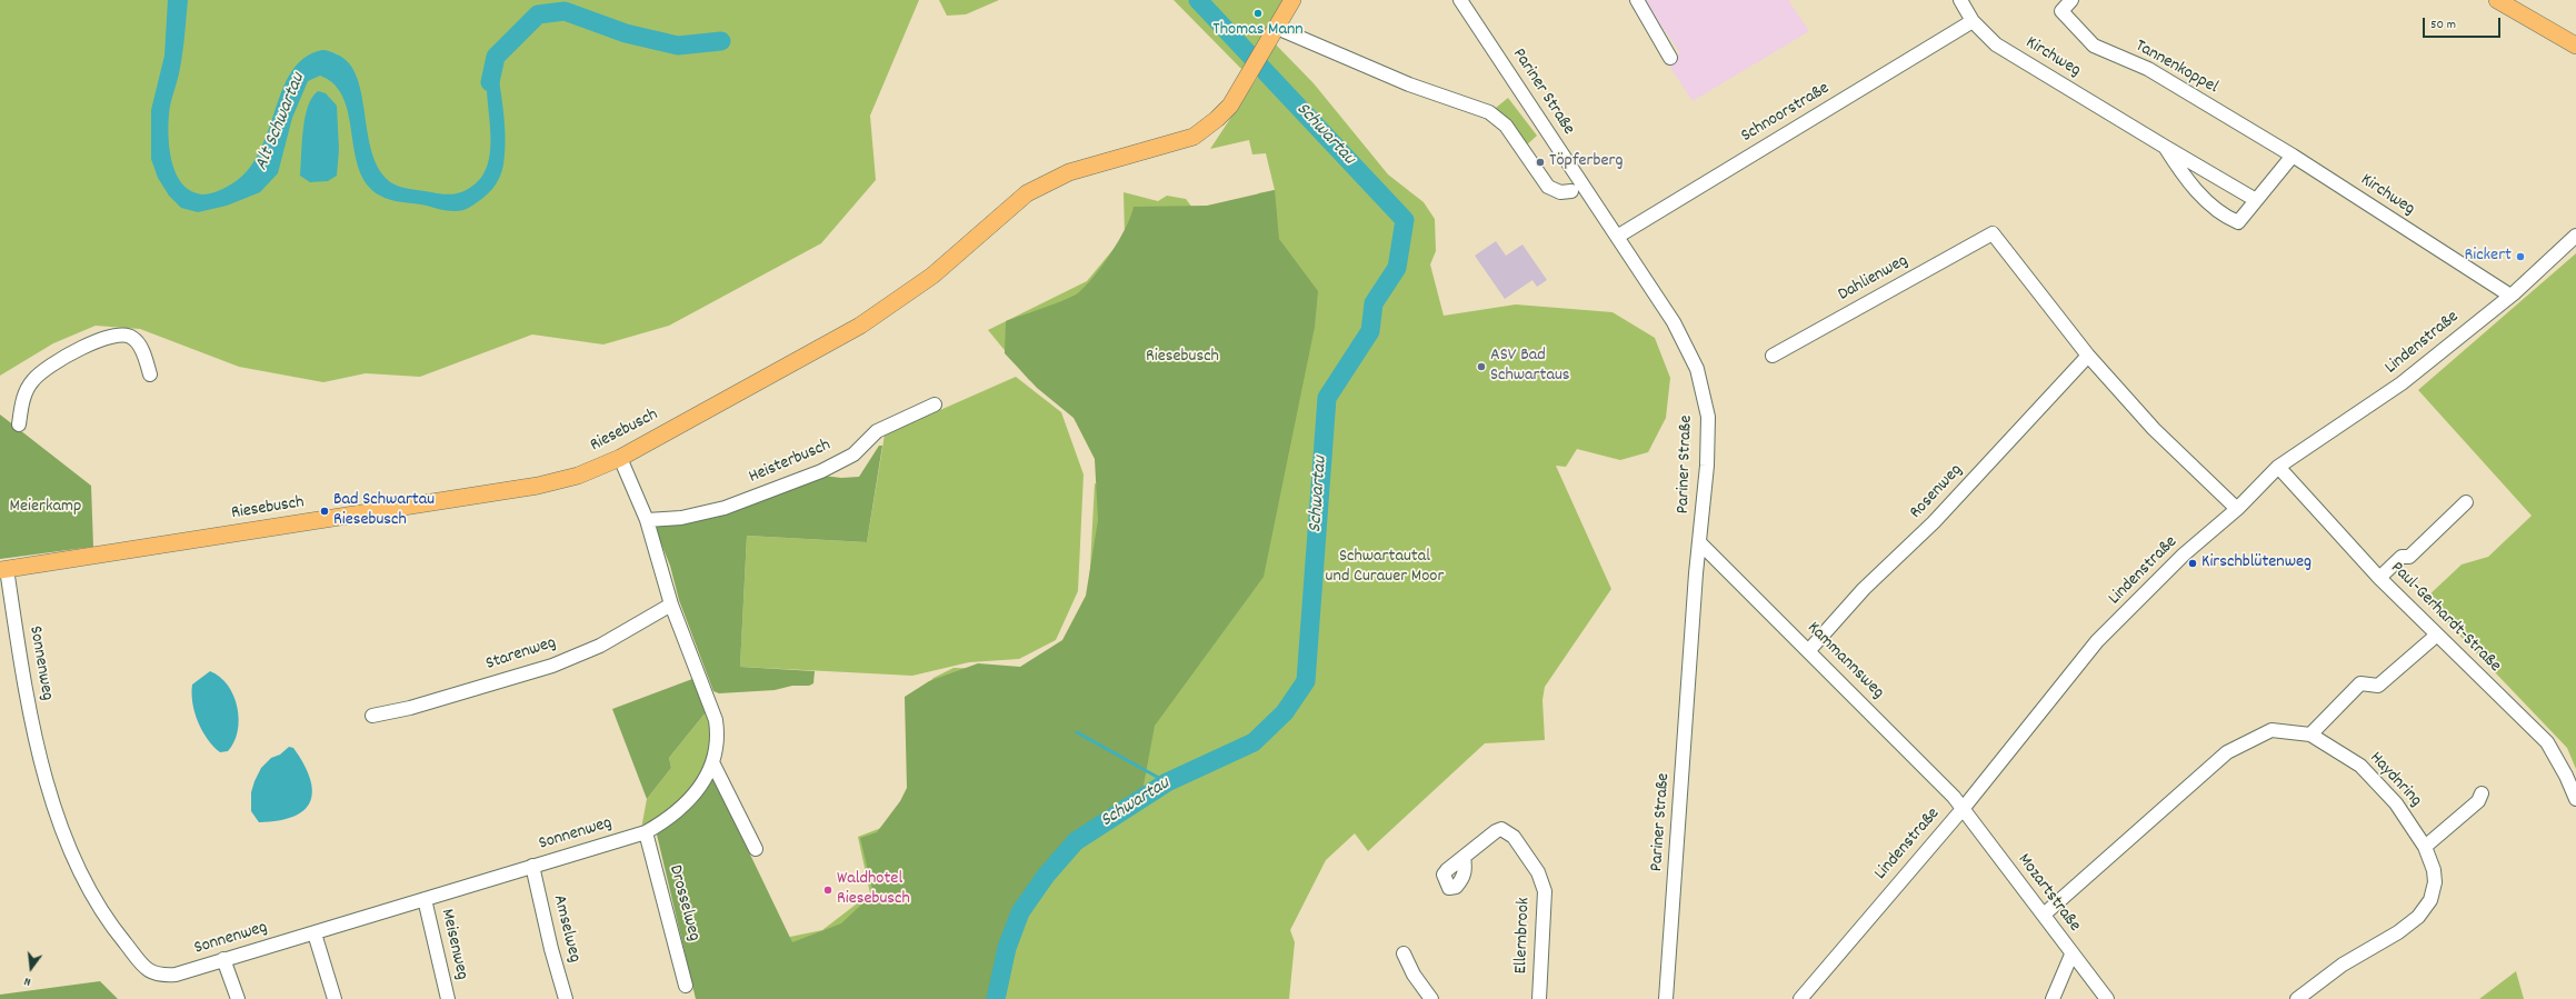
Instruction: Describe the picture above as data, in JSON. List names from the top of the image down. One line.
{"streets":{"main road":["Riesebusch"],"street":["Kirchweg","Tannenkoppel","Pariner Straße","Schnoorstraße","Dahlienweg","Lindenstraße","Heisterbusch","Rosenweg","Paul-Gerhardt-Straße","Starenweg","Kammannsweg","Sonnenweg","Haydnring","Mozartstraße","Drosselweg","Amselweg","Ellernbrook","Meisenweg"]},"crossings":[["Kirchweg","Tannenkoppel"],["Kirchweg","Schnoorstraße"],["Kirchweg","Lindenstraße"],["Pariner Straße","Schnoorstraße"],["Pariner Straße","Kammannsweg"],["Dahlienweg","Rosenweg"],["Lindenstraße","Paul-Gerhardt-Straße"],["Lindenstraße","Kammannsweg"],["Lindenstraße","Mozartstraße"],["Riesebusch","Sonnenweg"],["Heisterbusch","Sonnenweg"],["Rosenweg","Kammannsweg"],["Starenweg","Sonnenweg"],["Kammannsweg","Mozartstraße"],["Sonnenweg","Drosselweg"],["Sonnenweg","Amselweg"],["Sonnenweg","Meisenweg"],["Haydnring","Mozartstraße"]],"water":["Alt Schwartau","Schwartau"],"parks":["Riesebusch","Meierkamp","Schwartautal und Curauer Moor"],"places":["Thomas Mann","Töpferberg","Rickert","ASV Bad Schwartaus","Bad Schwartau Riesebusch","Kirschblütenweg","Waldhotel Riesebusch"],"scale_bar":"50 m","north":"bottom"}
